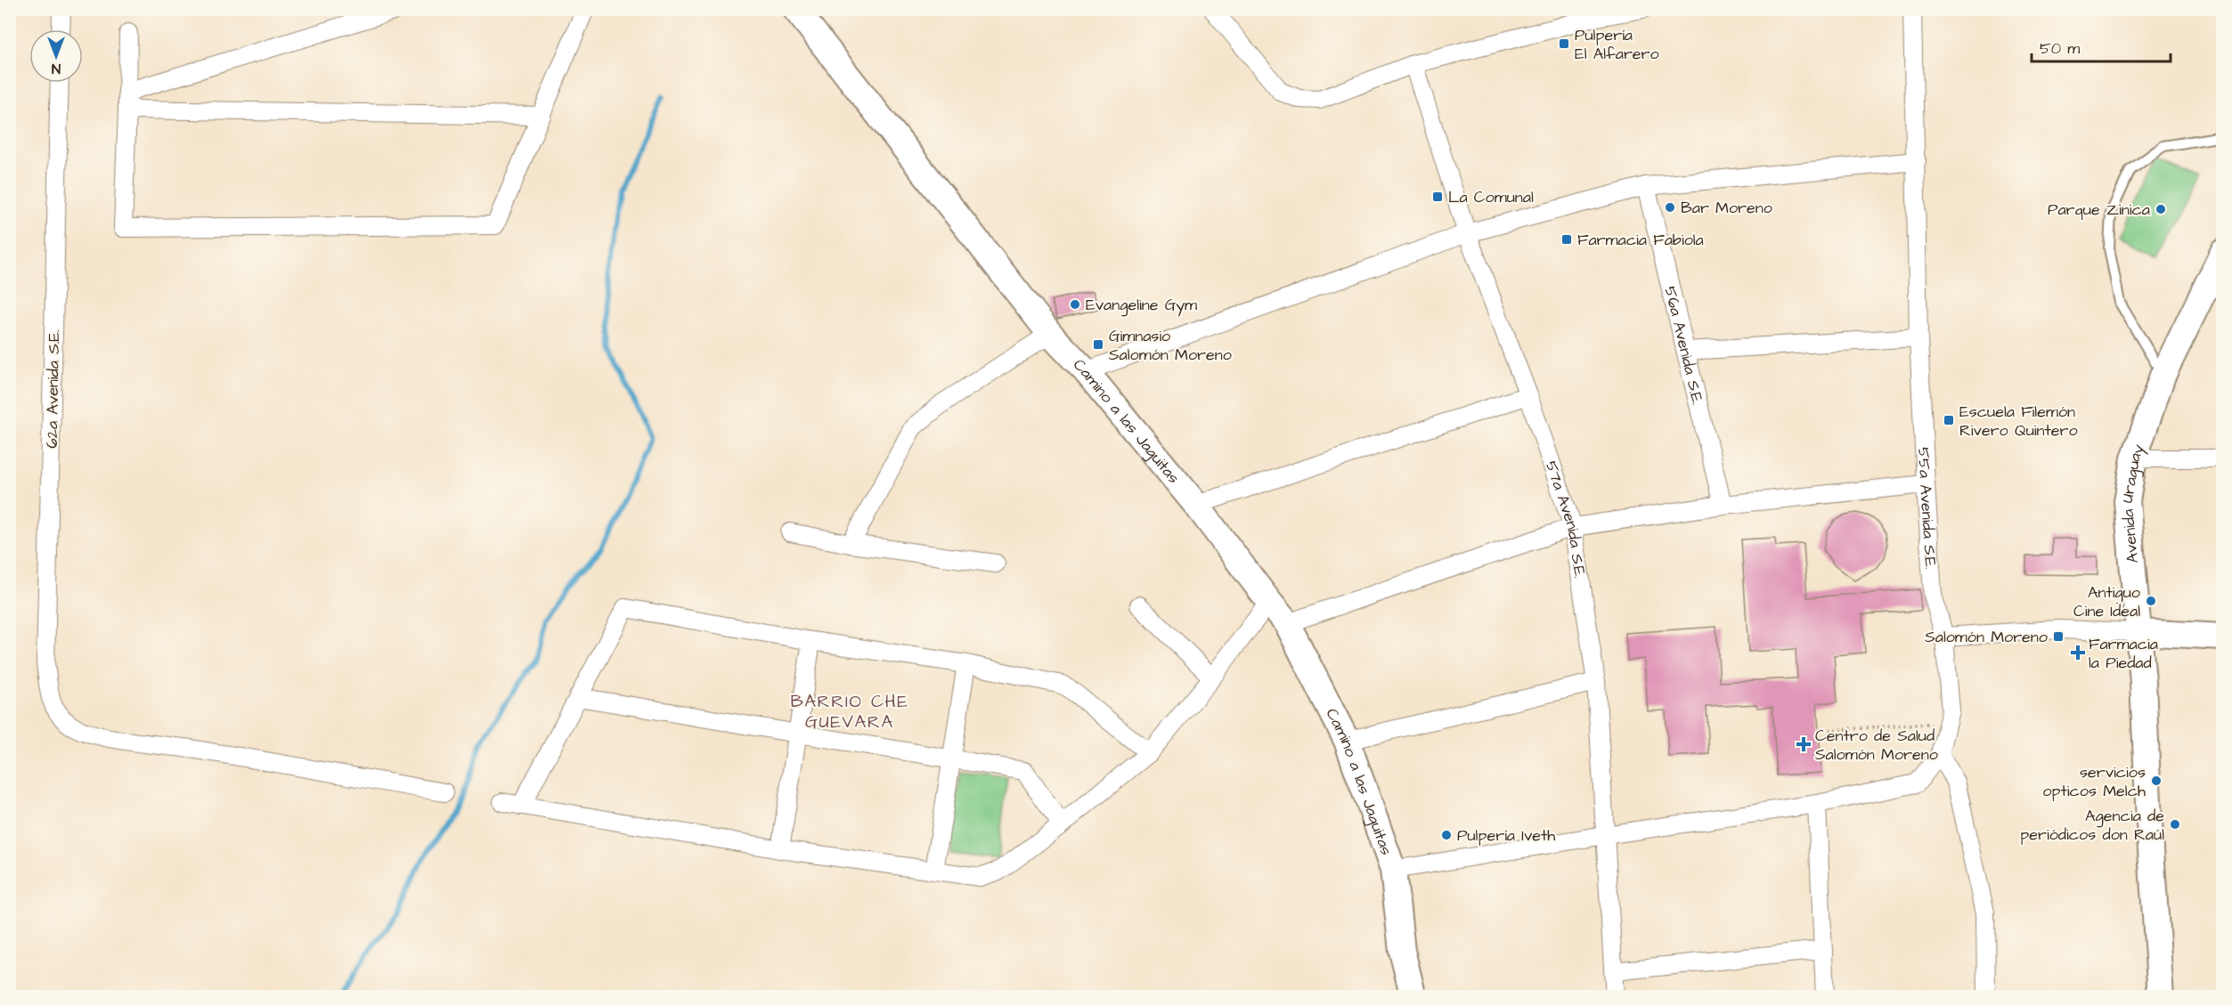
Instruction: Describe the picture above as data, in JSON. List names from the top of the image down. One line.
{"streets":{"street":["56a Avenida S.E.","62a Avenida S.E.","Camino a las Jaguitas","Avenida Uraguay","55a Avenida S.E.","57a Avenida S.E."]},"districts":["BARRIO CHE GUEVARA"],"places":{"transit":["Pulpería El Alfarero","La Comunal","Farmacia Fabiola","Gimnasio Salomón Moreno","Escuela Filemón Rivero Quintero","Salomón Moreno"],"other":["Bar Moreno","Parque Zinica","Evangeline Gym","Antiguo Cine Ideal","servicios opticos Melch","Agencia de periódicos don Raúl","Pulpería Iveth"],"health":["Farmacia la Piedad","Centro de Salud Salomón Moreno"]},"scale_bar":"50 m","north":"bottom"}
